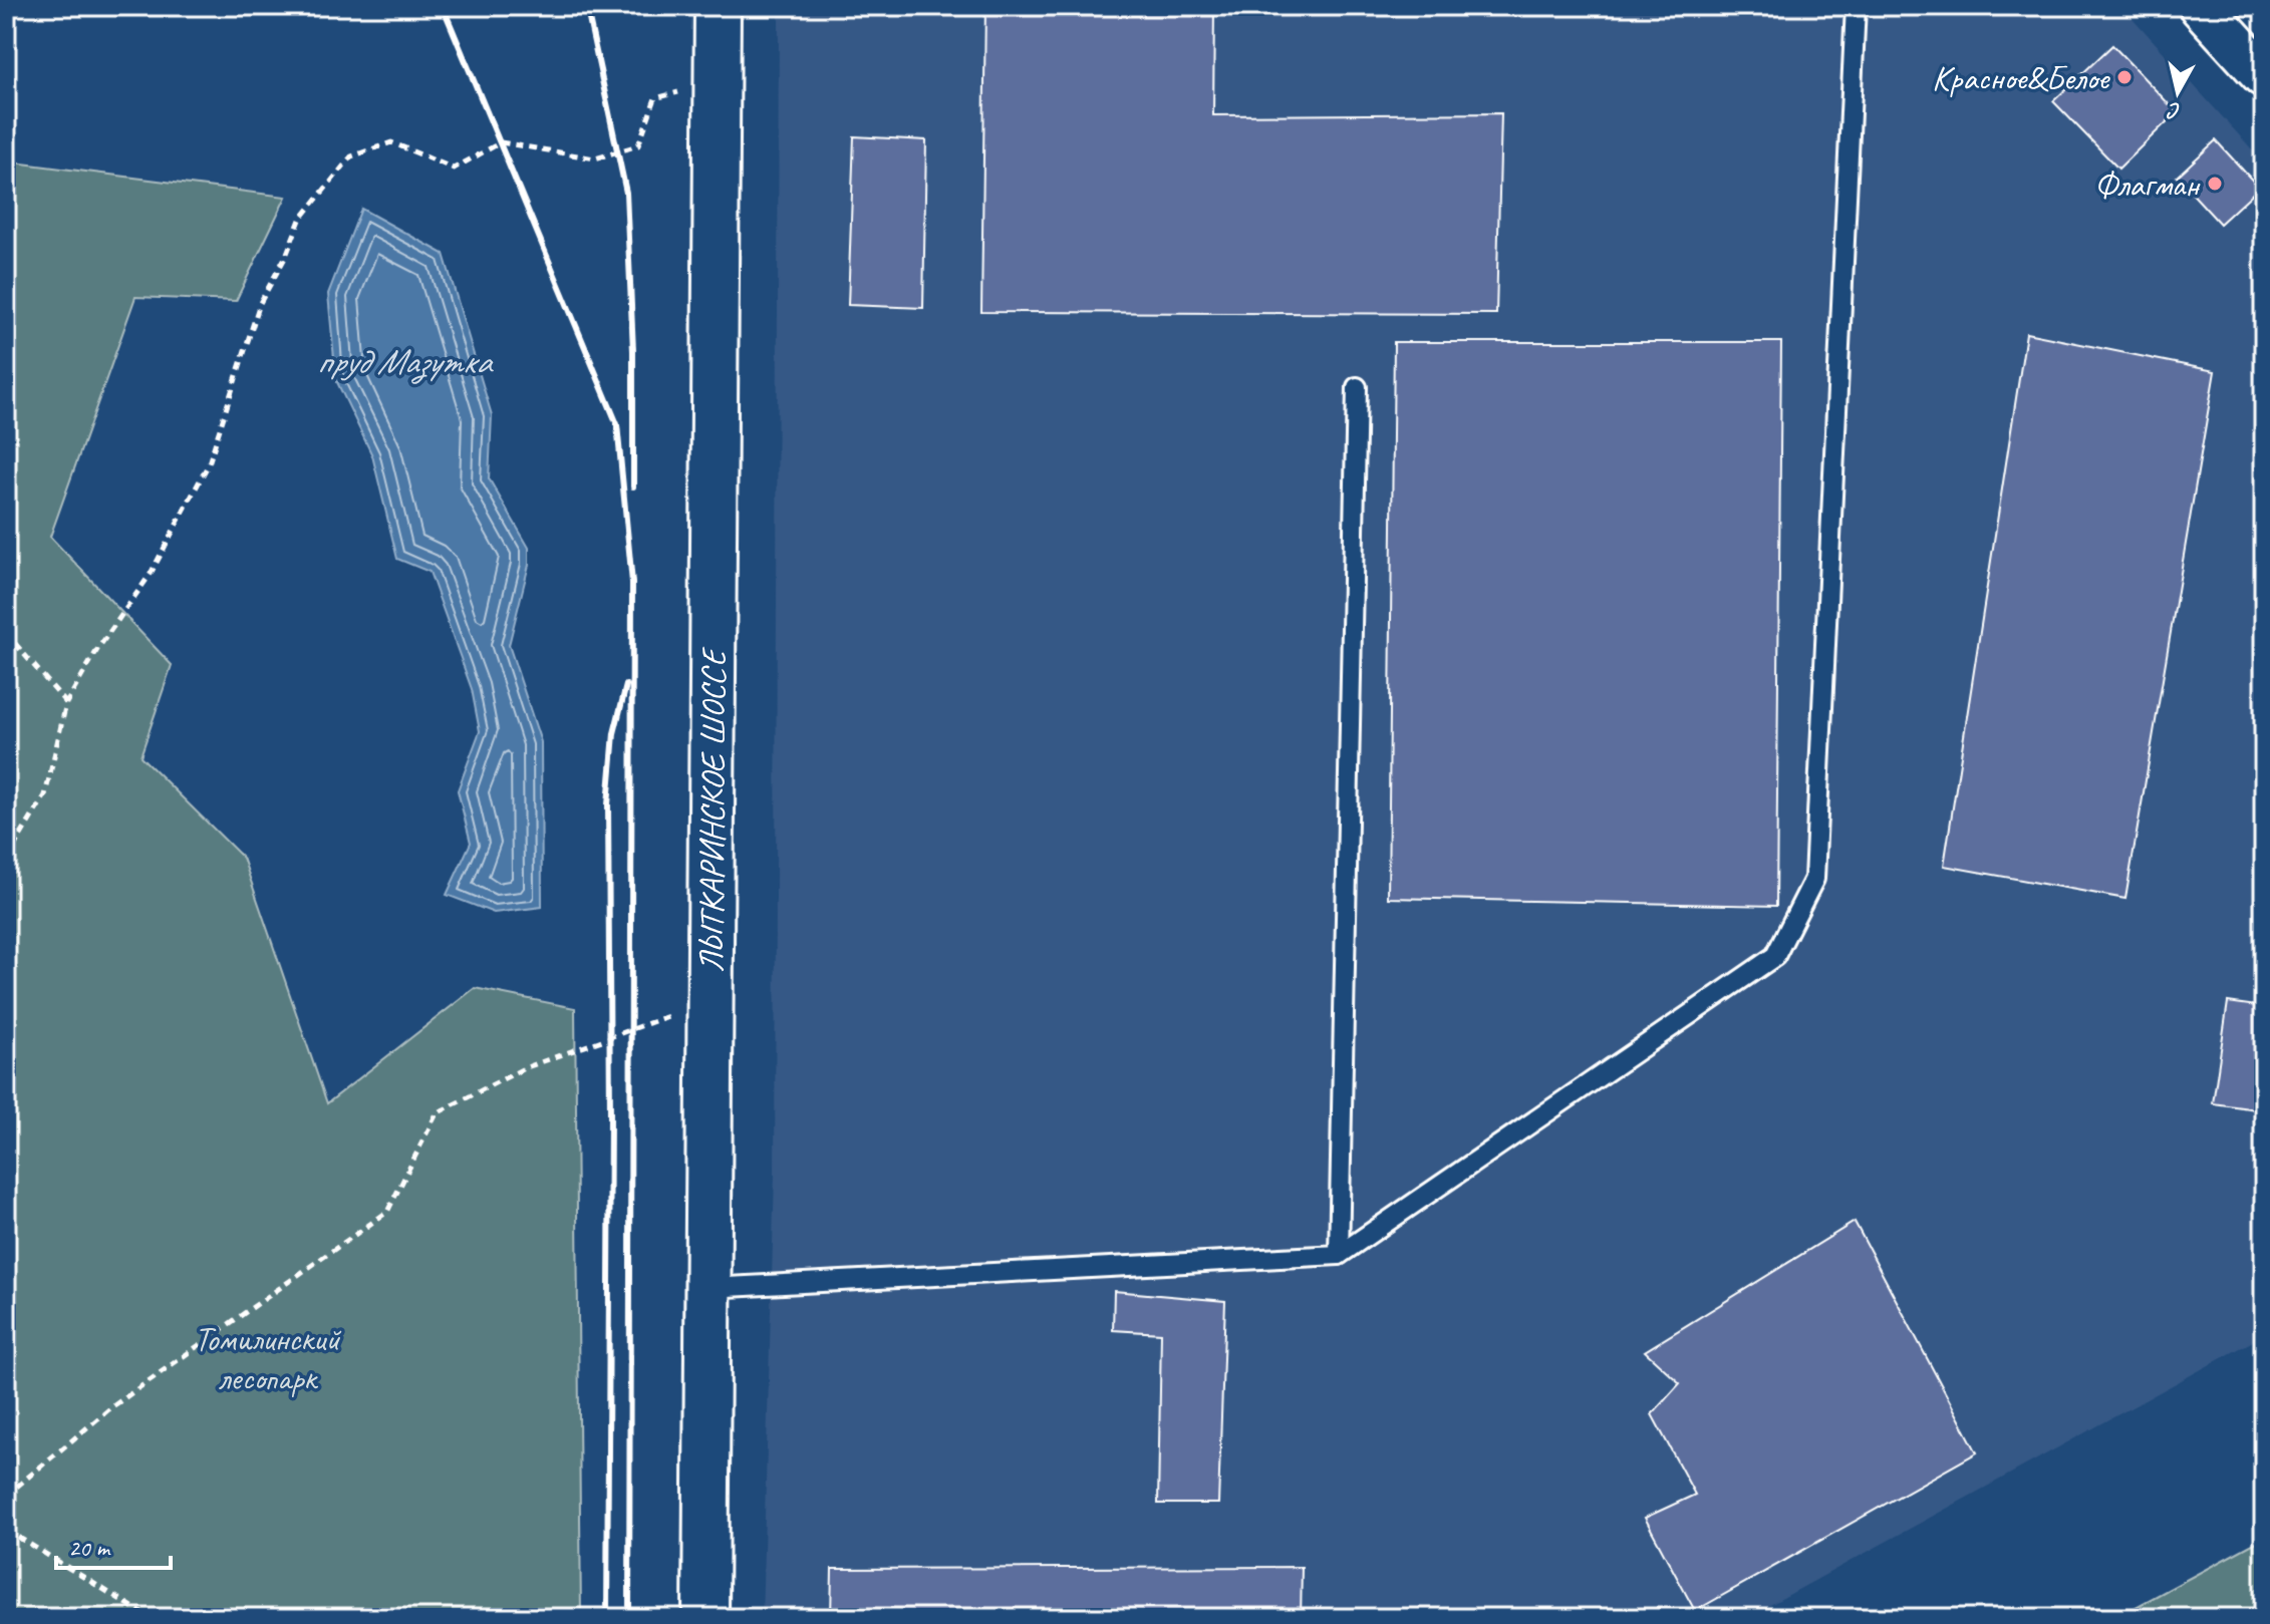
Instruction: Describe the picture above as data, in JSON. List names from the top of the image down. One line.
{"streets":{"main road":["ЛЫТКАРИНСКОЕ ШОССЕ"]},"water":["пруд Мазутка"],"parks":["Томилинский лесопарк"],"places":["Красное&Белое","Флагман"],"scale_bar":"20 m","north":"bottom"}
